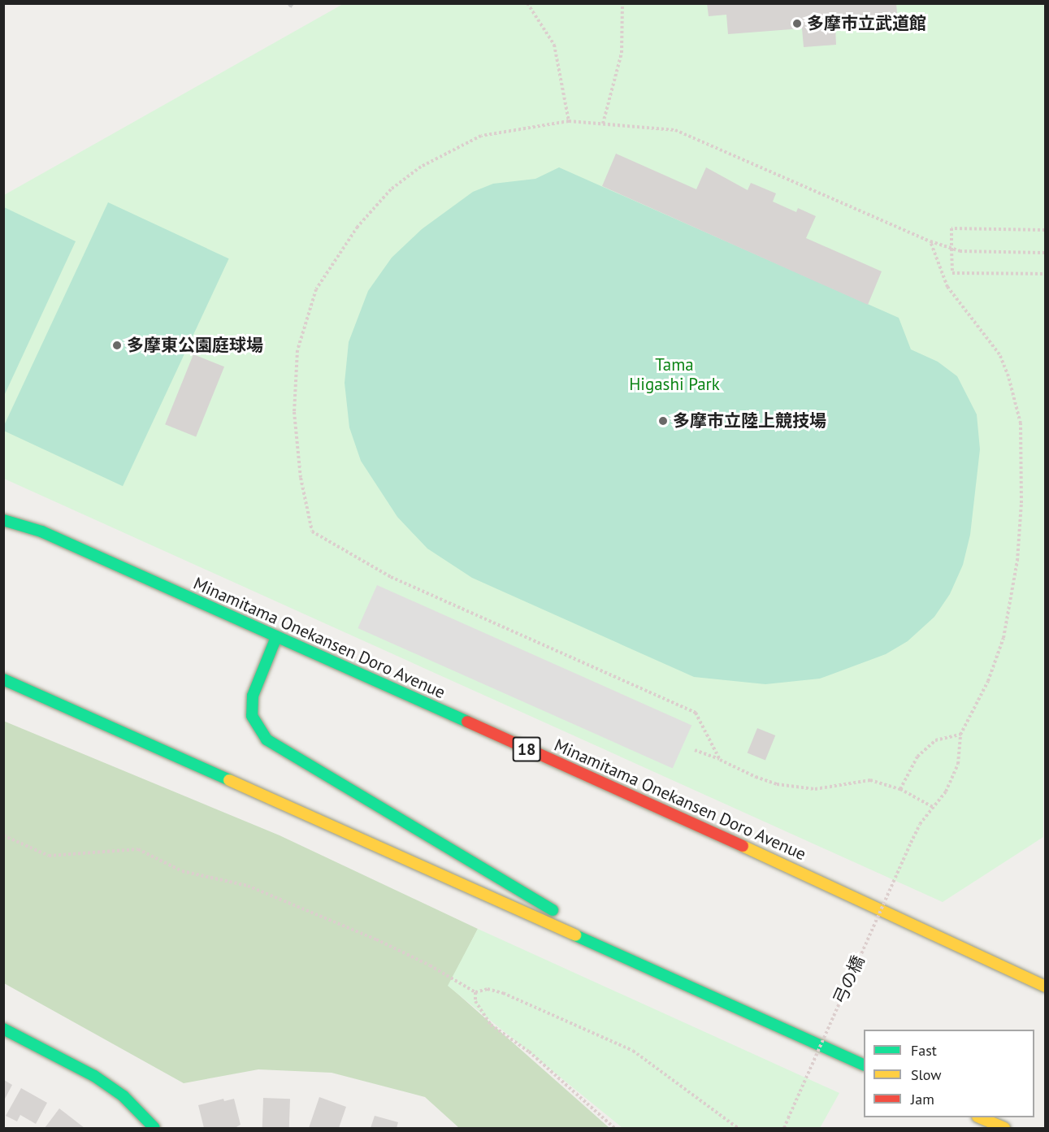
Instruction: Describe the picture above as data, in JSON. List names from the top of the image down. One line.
{"streets":{"main road":["Minamitama Onekansen Doro Avenue","18"],"path":["弓の橋"]},"parks":["Tama Higashi Park"],"places":["多摩市立武道館","多摩東公園庭球場","多摩市立陸上競技場"],"legend":["Fast","Slow","Jam"]}
